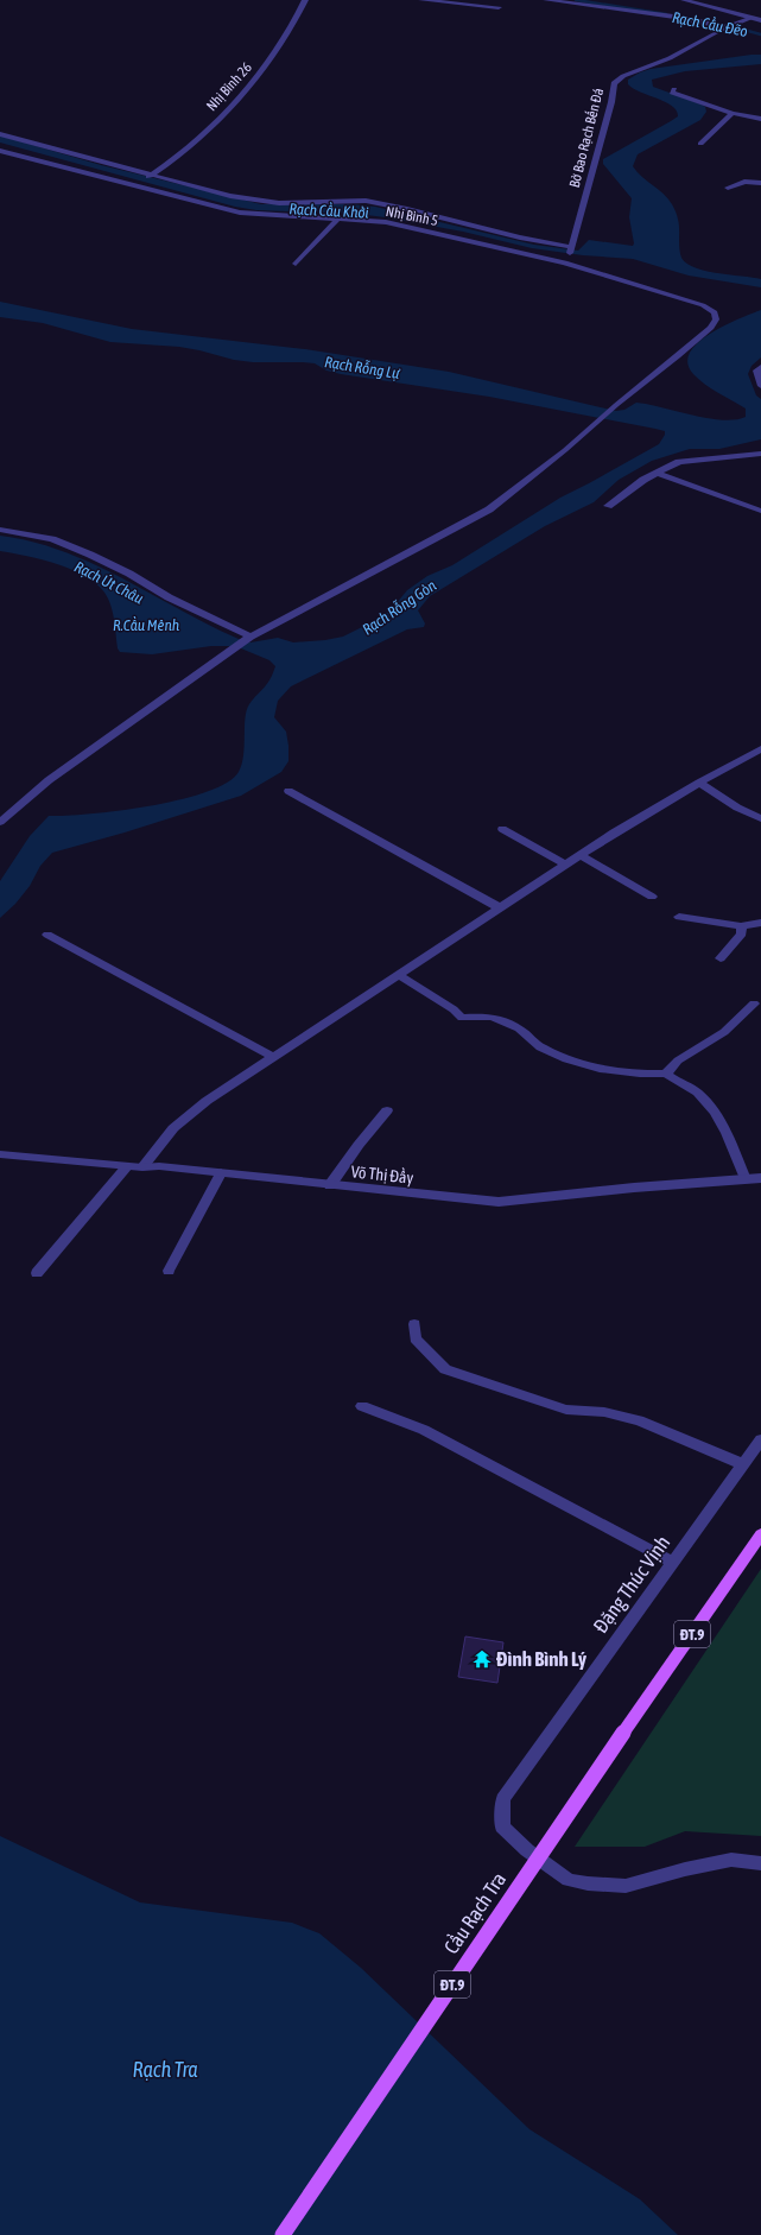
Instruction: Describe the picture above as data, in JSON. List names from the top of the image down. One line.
{"streets":{"main road":["ĐT.9","Cầu Rạch Tra"],"street":["Nhị Bình 26","Bờ Bao Rạch Bến Đá","Nhị Bình 5","Võ Thị Đầy","Đặng Thúc Vịnh"]},"crossings":[["Nhị Bình 26","Nhị Bình 5"],["Bờ Bao Rạch Bến Đá","Nhị Bình 5"]],"water":["Rạch Cầu Đẽo","Rạch Cầu Khởi","Rạch Rỗng Lự","Rạch Út Châu","Rạch Rỗng Gòn","R.Cầu Mênh","Rạch Tra"],"places":{"temple":["Đình Bình Lý"]}}
